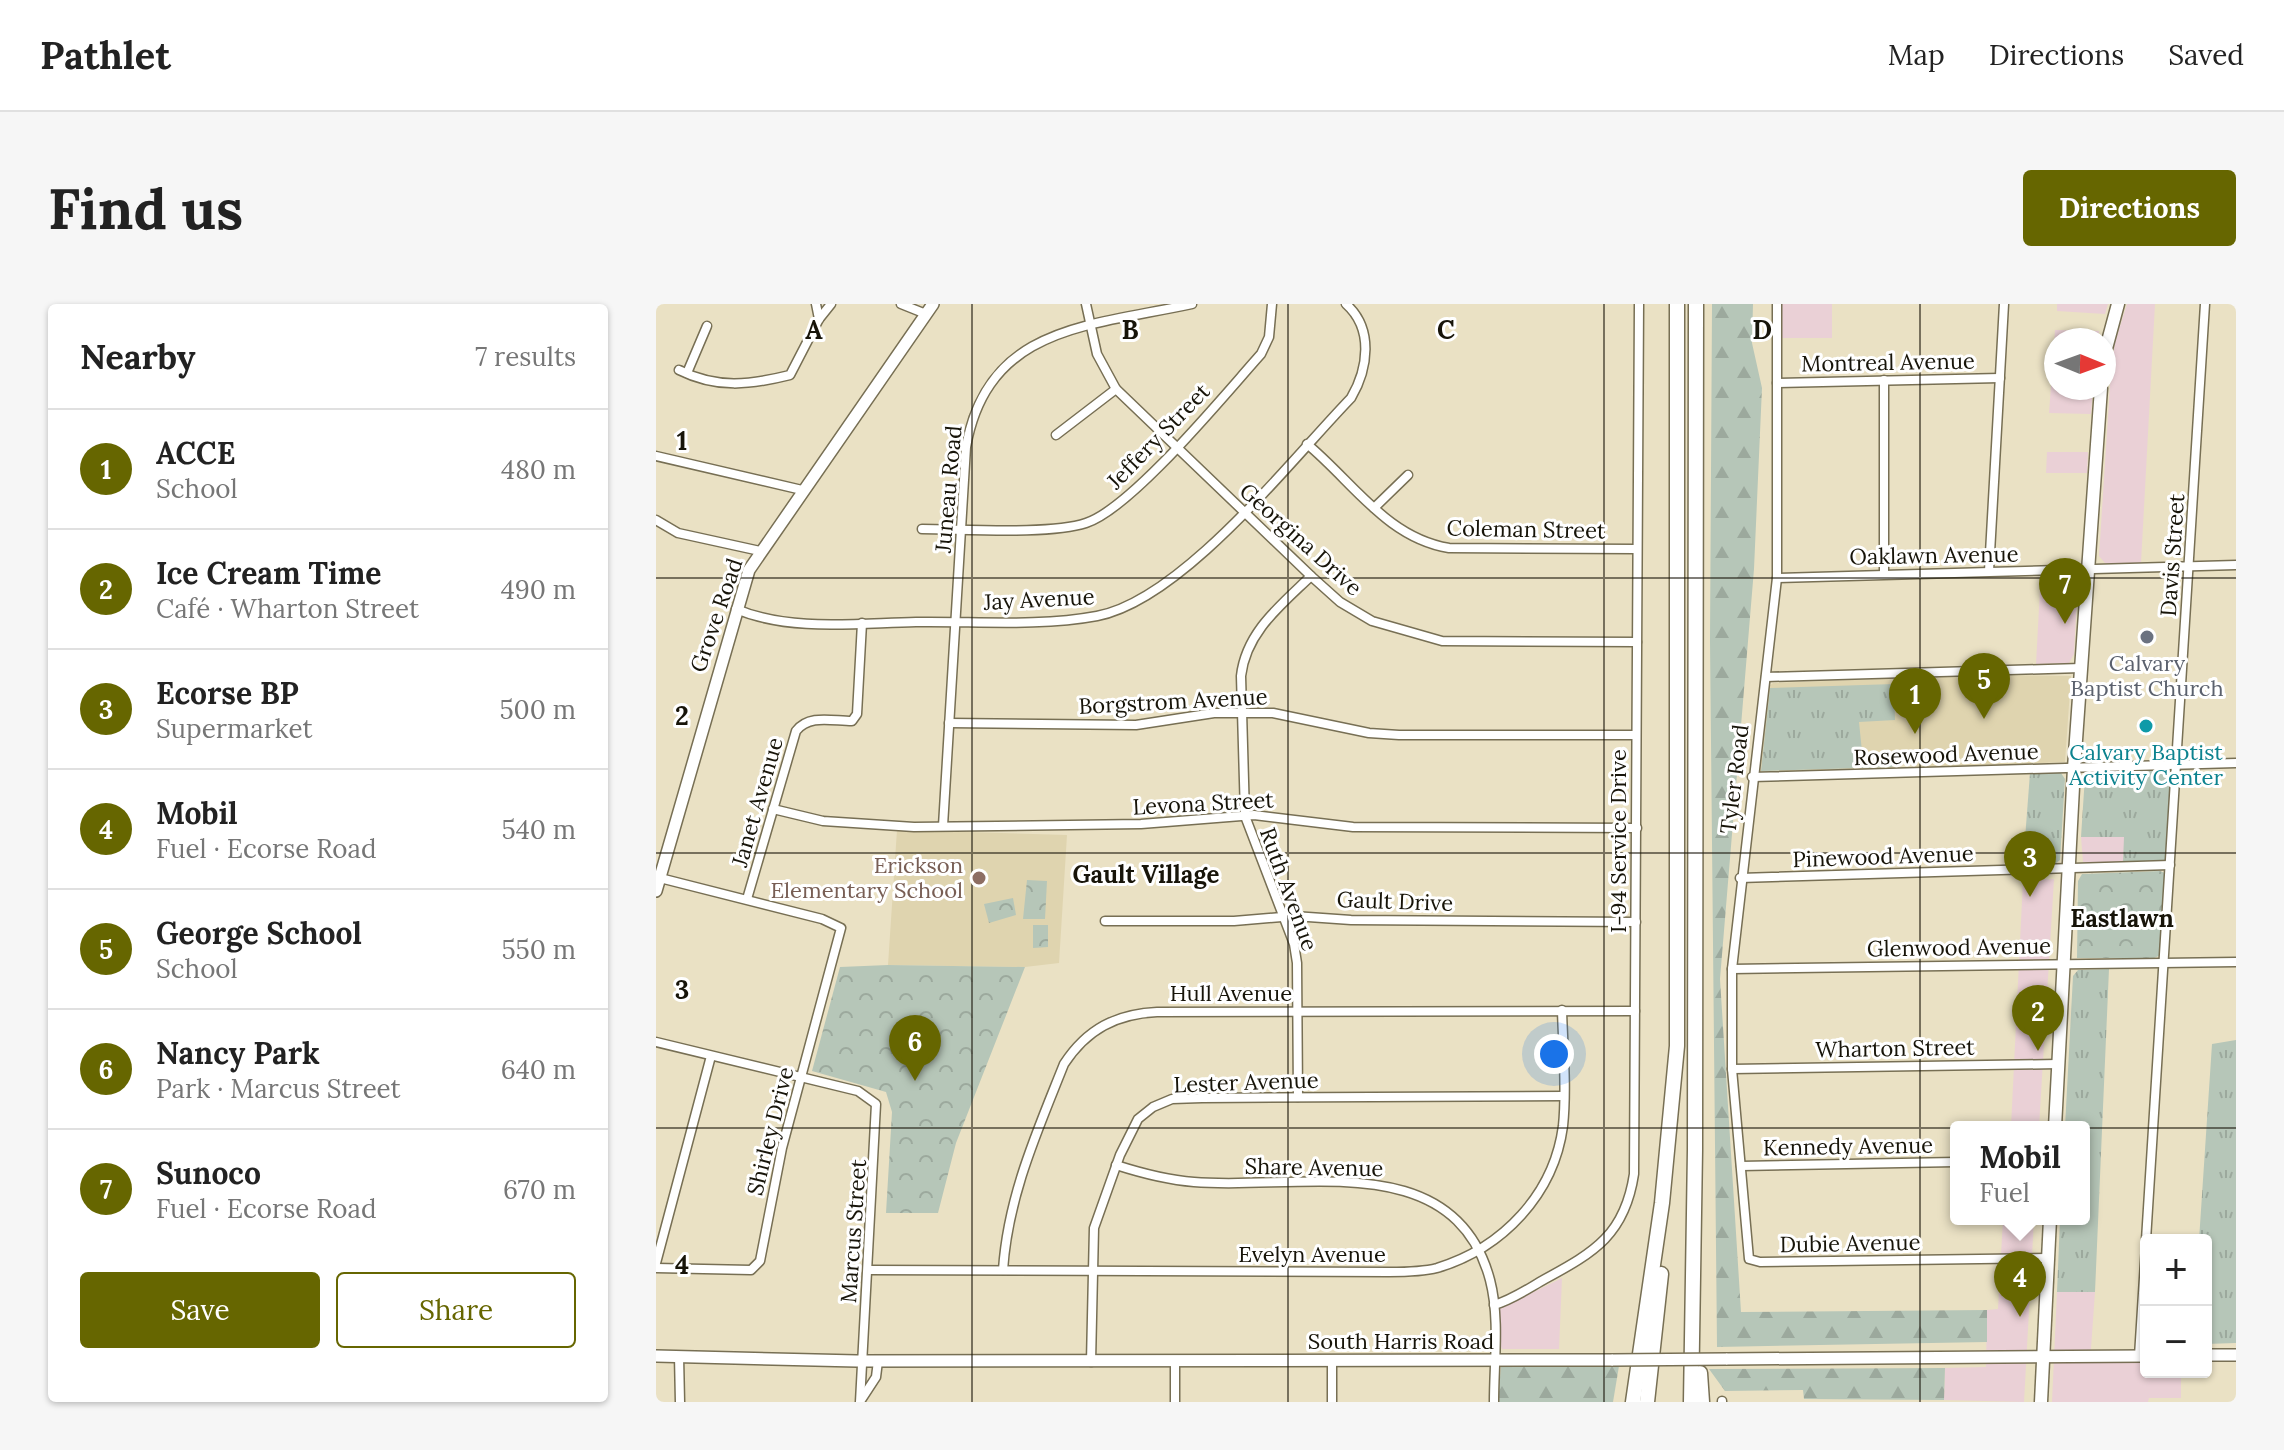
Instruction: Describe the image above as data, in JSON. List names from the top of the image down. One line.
{"streets":{"main road":["Grove Road","South Harris Road"],"street":["Montreal Avenue","Jeffery Street","Juneau Road","Coleman Street","Georgina Drive","Oaklawn Avenue","Davis Street","Jay Avenue","Borgstrom Avenue","Rosewood Avenue","Tyler Road","Janet Avenue","Levona Street","I-94 Service Drive","Pinewood Avenue","Ruth Avenue","Gault Drive","Glenwood Avenue","Hull Avenue","Wharton Street","Lester Avenue","Shirley Drive","Kennedy Avenue","Share Avenue","Marcus Street","Dubie Avenue","Evelyn Avenue"]},"crossings":[["Montreal Avenue","Tyler Road"],["Jeffery Street","Juneau Road"],["Jeffery Street","Georgina Drive"],["Juneau Road","Georgina Drive"],["Juneau Road","Jay Avenue"],["Juneau Road","Borgstrom Avenue"],["Juneau Road","Levona Street"],["Coleman Street","Jay Avenue"],["Coleman Street","I-94 Service Drive"],["Georgina Drive","Jay Avenue"],["Georgina Drive","I-94 Service Drive"],["Georgina Drive","Ruth Avenue"],["Oaklawn Avenue","Davis Street"],["Oaklawn Avenue","Tyler Road"],["Davis Street","Rosewood Avenue"],["Davis Street","Pinewood Avenue"],["Davis Street","Glenwood Avenue"],["Jay Avenue","Grove Road"],["Jay Avenue","Janet Avenue"],["Borgstrom Avenue","I-94 Service Drive"],["Borgstrom Avenue","Ruth Avenue"],["Rosewood Avenue","Tyler Road"],["Tyler Road","Pinewood Avenue"],["Tyler Road","Glenwood Avenue"],["Tyler Road","Wharton Street"],["Tyler Road","Kennedy Avenue"],["Tyler Road","Dubie Avenue"],["Janet Avenue","Levona Street"],["Janet Avenue","Shirley Drive"],["Levona Street","I-94 Service Drive"],["Levona Street","Ruth Avenue"],["I-94 Service Drive","Gault Drive"],["I-94 Service Drive","Hull Avenue"],["I-94 Service Drive","Share Avenue"],["Ruth Avenue","Gault Drive"],["Ruth Avenue","Hull Avenue"],["Ruth Avenue","Lester Avenue"],["Hull Avenue","Evelyn Avenue"],["Lester Avenue","Share Avenue"],["Lester Avenue","Evelyn Avenue"],["Lester Avenue","South Harris Road"],["Shirley Drive","Marcus Street"],["Share Avenue","Evelyn Avenue"],["Share Avenue","South Harris Road"],["Marcus Street","Evelyn Avenue"],["Marcus Street","South Harris Road"]],"districts":["Gault Village","Eastlawn"],"places":["Calvary Baptist Church","Calvary Baptist Activity Center","Erickson Elementary School"],"north":"right","page":{"header":"Pathlet","nav":["Map","Directions","Saved"],"buttons":["Directions",["Save","Share"]],"title":"Find us","heading":["Nearby","7 results"],"list":[{"mark":"1","name":"ACCE","note":"School","value":"480 m"},{"mark":"2","name":"Ice Cream Time","note":"Café · Wharton Street","value":"490 m"},{"mark":"3","name":"Ecorse BP","note":"Supermarket","value":"500 m"},{"mark":"4","name":"Mobil","note":"Fuel · Ecorse Road","value":"540 m"},{"mark":"5","name":"George School","note":"School","value":"550 m"},{"mark":"6","name":"Nancy Park","note":"Park · Marcus Street","value":"640 m"},{"mark":"7","name":"Sunoco","note":"Fuel · Ecorse Road","value":"670 m"}],"pins":["7","5","1","3","2","6","4"],"popup":["Mobil","Fuel"],"map_buttons":["+","−"]},"grid":{"columns":["A","B","C","D"],"rows":["1","2","3","4"]}}
